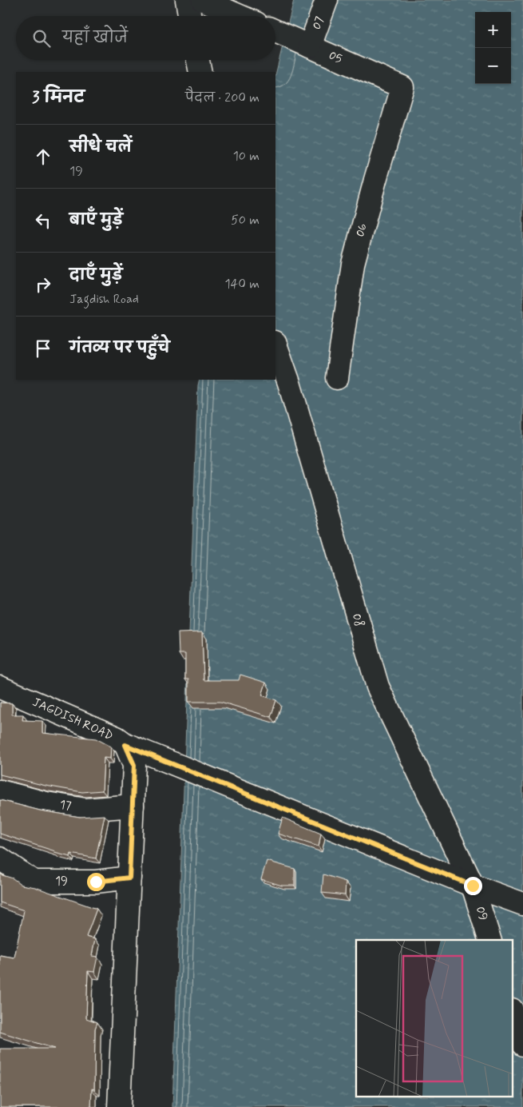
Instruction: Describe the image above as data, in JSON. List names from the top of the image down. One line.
{"streets":{"street":["07","05","06","08","JAGDISH ROAD","17","19","09"]},"crossings":[["07","05"],["05","06"],["08","JAGDISH ROAD"],["08","09"],["JAGDISH ROAD","09"]],"page":{"map_buttons":["+","−"],"search":"यहाँ खोजें","heading":["3 मिनट","पैदल · 200 m"],"list":[["सीधे चलें","19","10 m"],["बाएँ मुड़ें","50 m"],["दाएँ मुड़ें","Jagdish Road","140 m"],"गंतव्य पर पहुँचे"]}}
